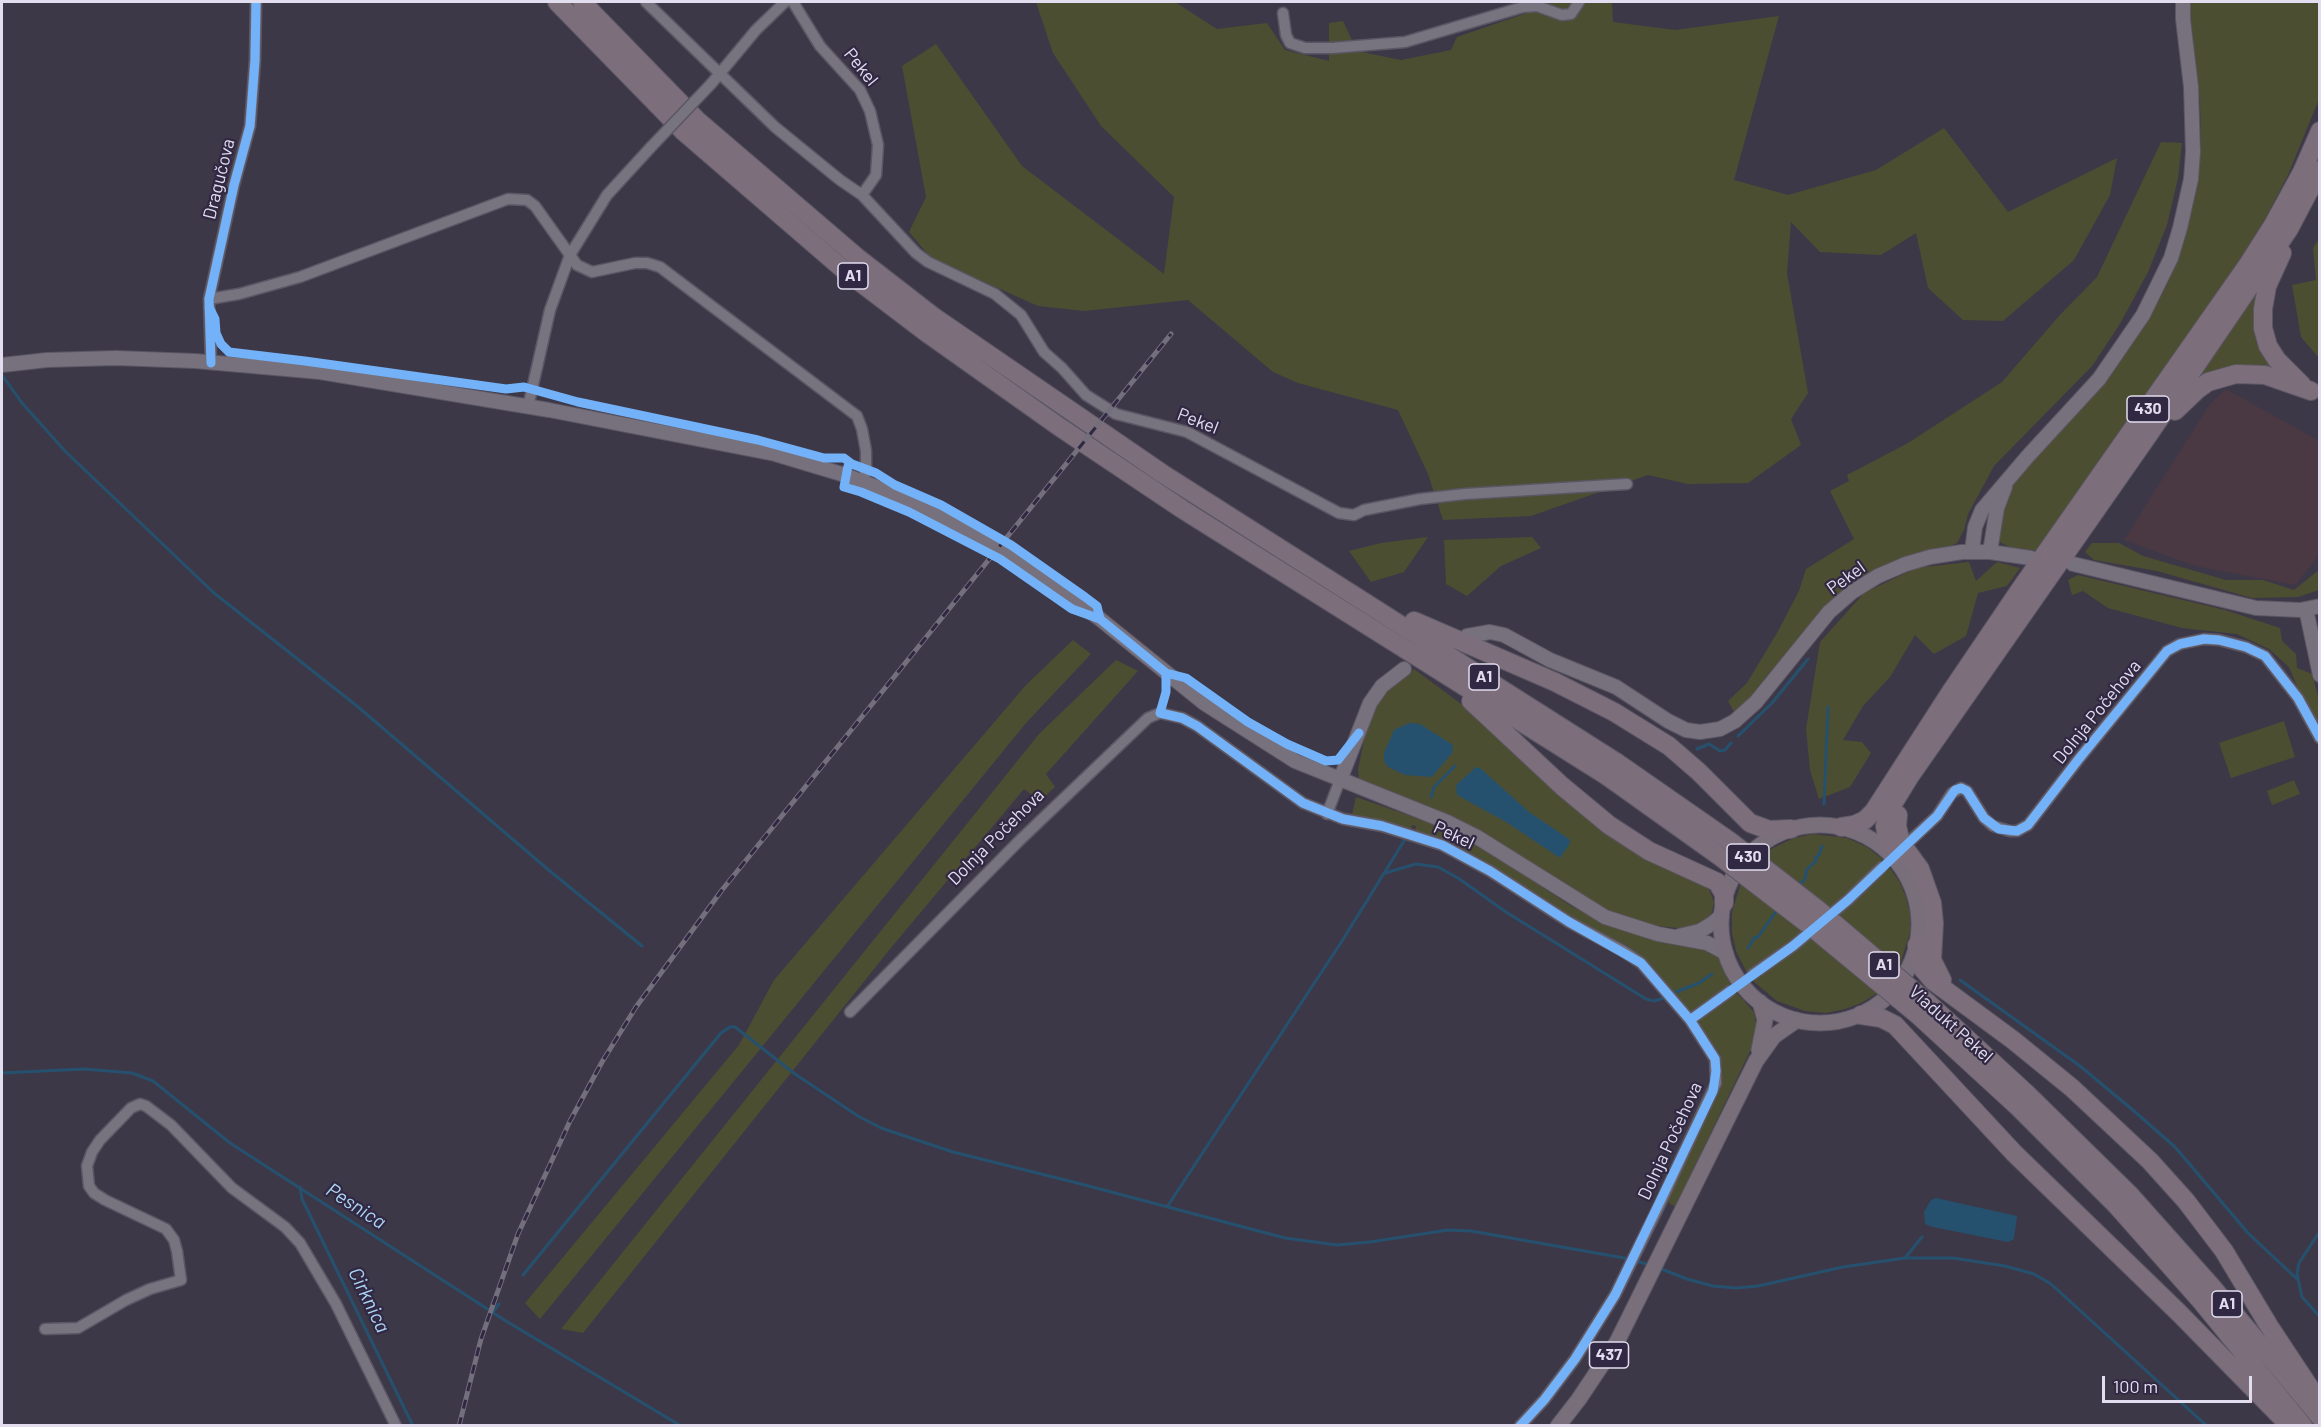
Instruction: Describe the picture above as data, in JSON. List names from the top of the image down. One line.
{"streets":{"highway":["A1","430","Viadukt Pekel"],"main road":["Pekel","437"],"street":["Dragučova","Dolnja Počehova"]},"crossings":[["Pekel","Dolnja Počehova"],["A1","Viadukt Pekel"],["430","437"]],"water":["Pesnica","Cirknica"],"scale_bar":"100 m"}
